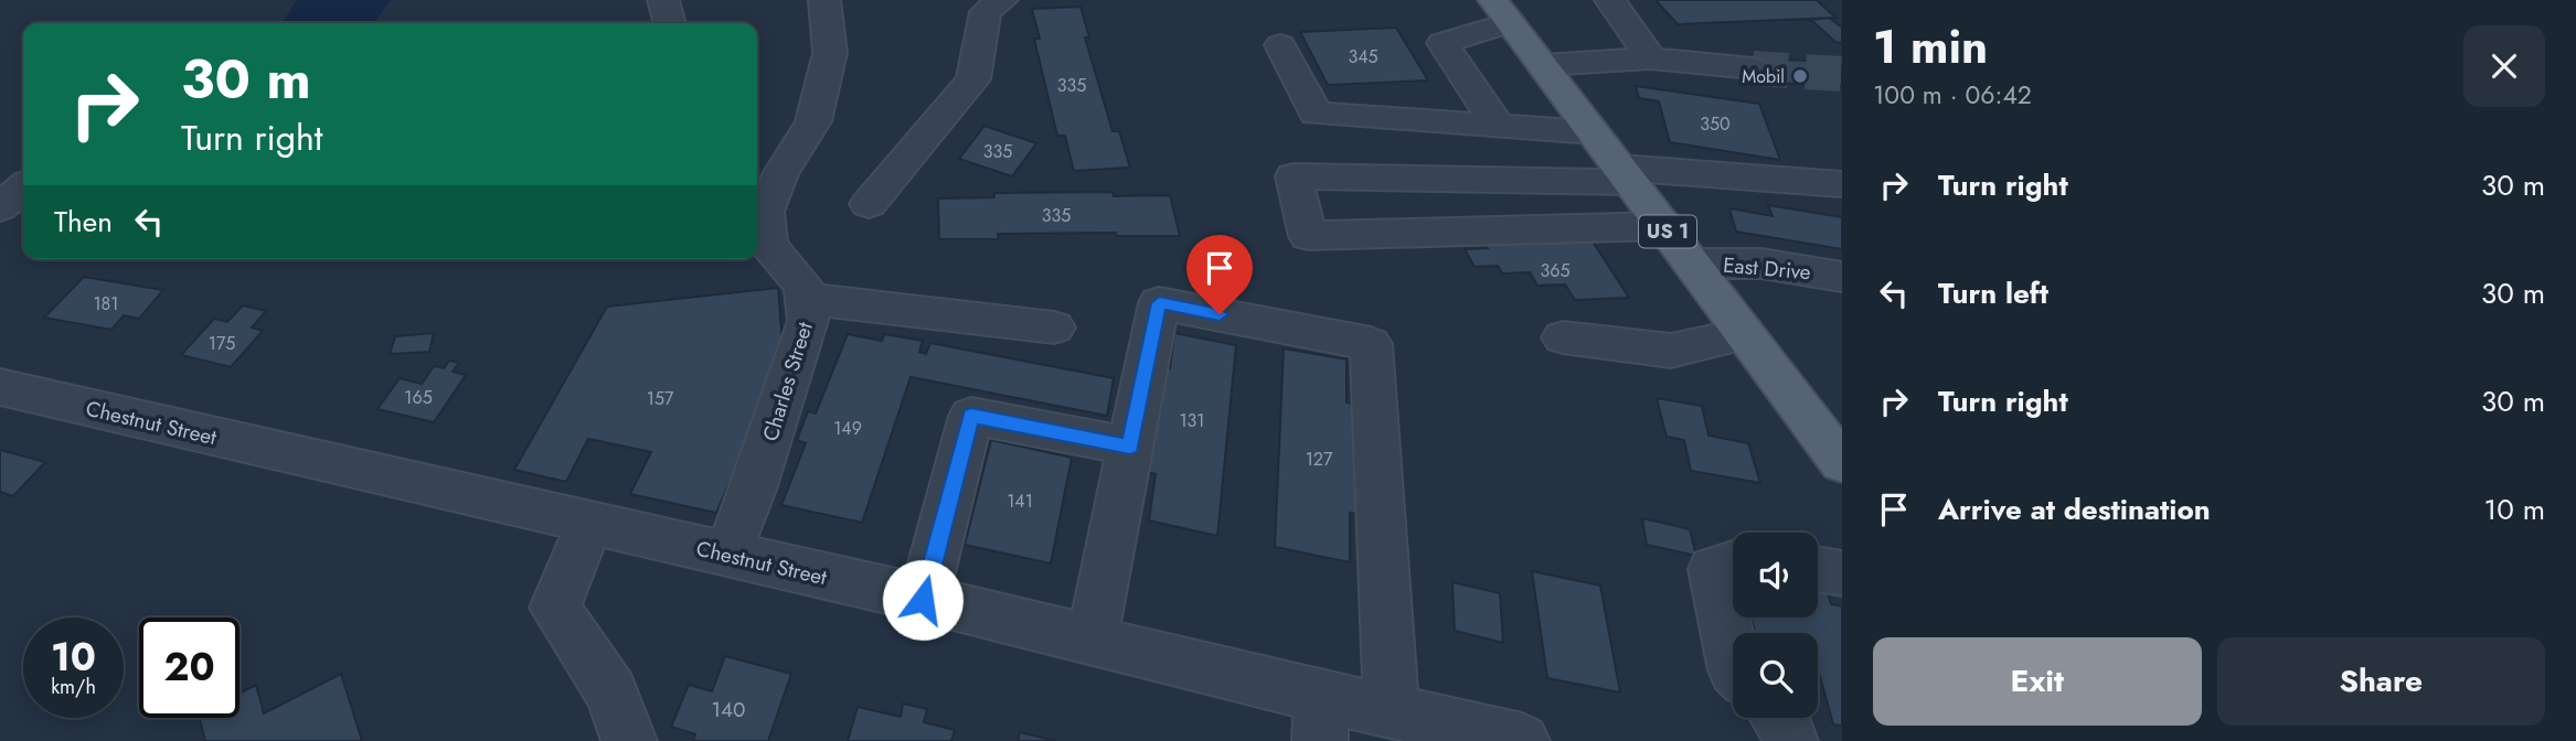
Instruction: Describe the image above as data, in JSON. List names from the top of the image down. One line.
{"streets":{"main road":["US 1"],"street":["East Drive","Charles Street","Chestnut Street"]},"crossings":[["US 1","East Drive"],["Charles Street","Chestnut Street"]],"places":["Mobil"],"house_numbers":["345","335","350","335","335","365","181","175","165","157","131","149","127","141","140"],"page":{"heading":["1 min","100 m · 06:42"],"turn":["30 m","Turn right"],"list":[{"name":"Turn right","value":"30 m"},{"name":"Turn left","value":"30 m"},{"name":"Turn right","value":"30 m"},{"name":"Arrive at destination","value":"10 m"}],"then":"Then","speed":"10 km/h","limit":"20","buttons":["Exit","Share"]}}
